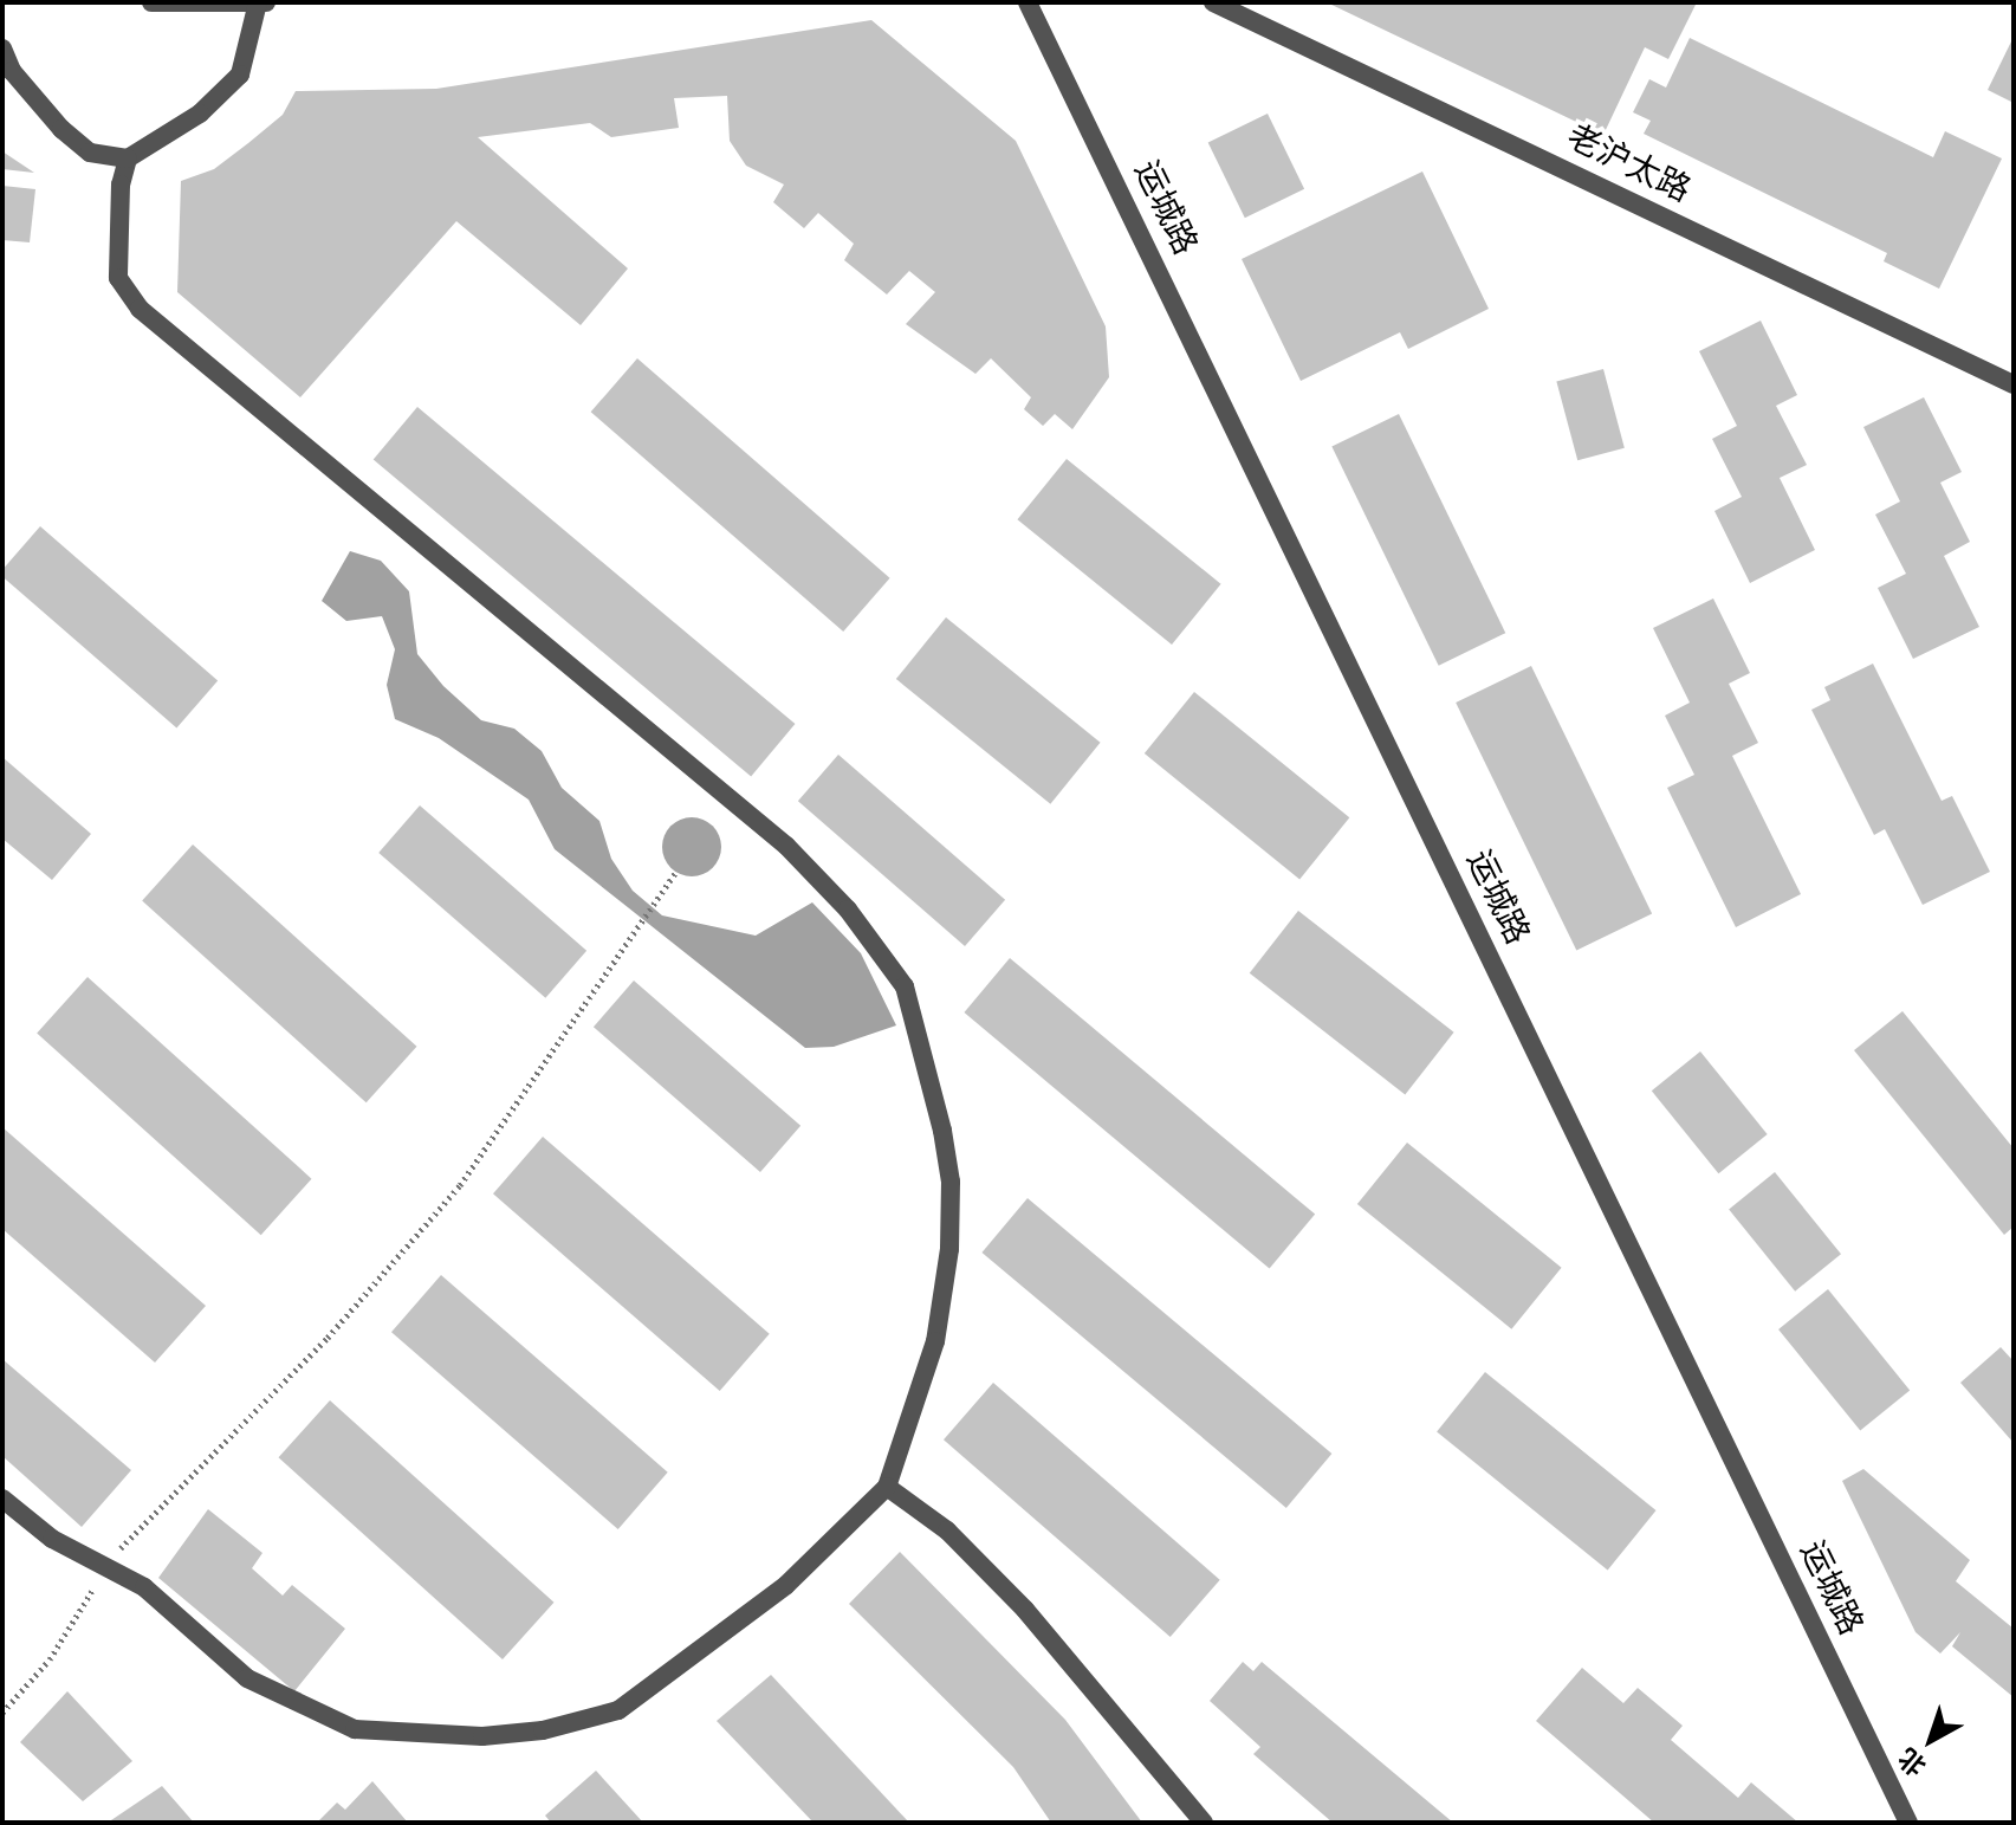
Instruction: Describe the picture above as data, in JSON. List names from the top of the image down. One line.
{"streets":{"street":["老沪太路","运城路"]},"north":"bottom left"}
